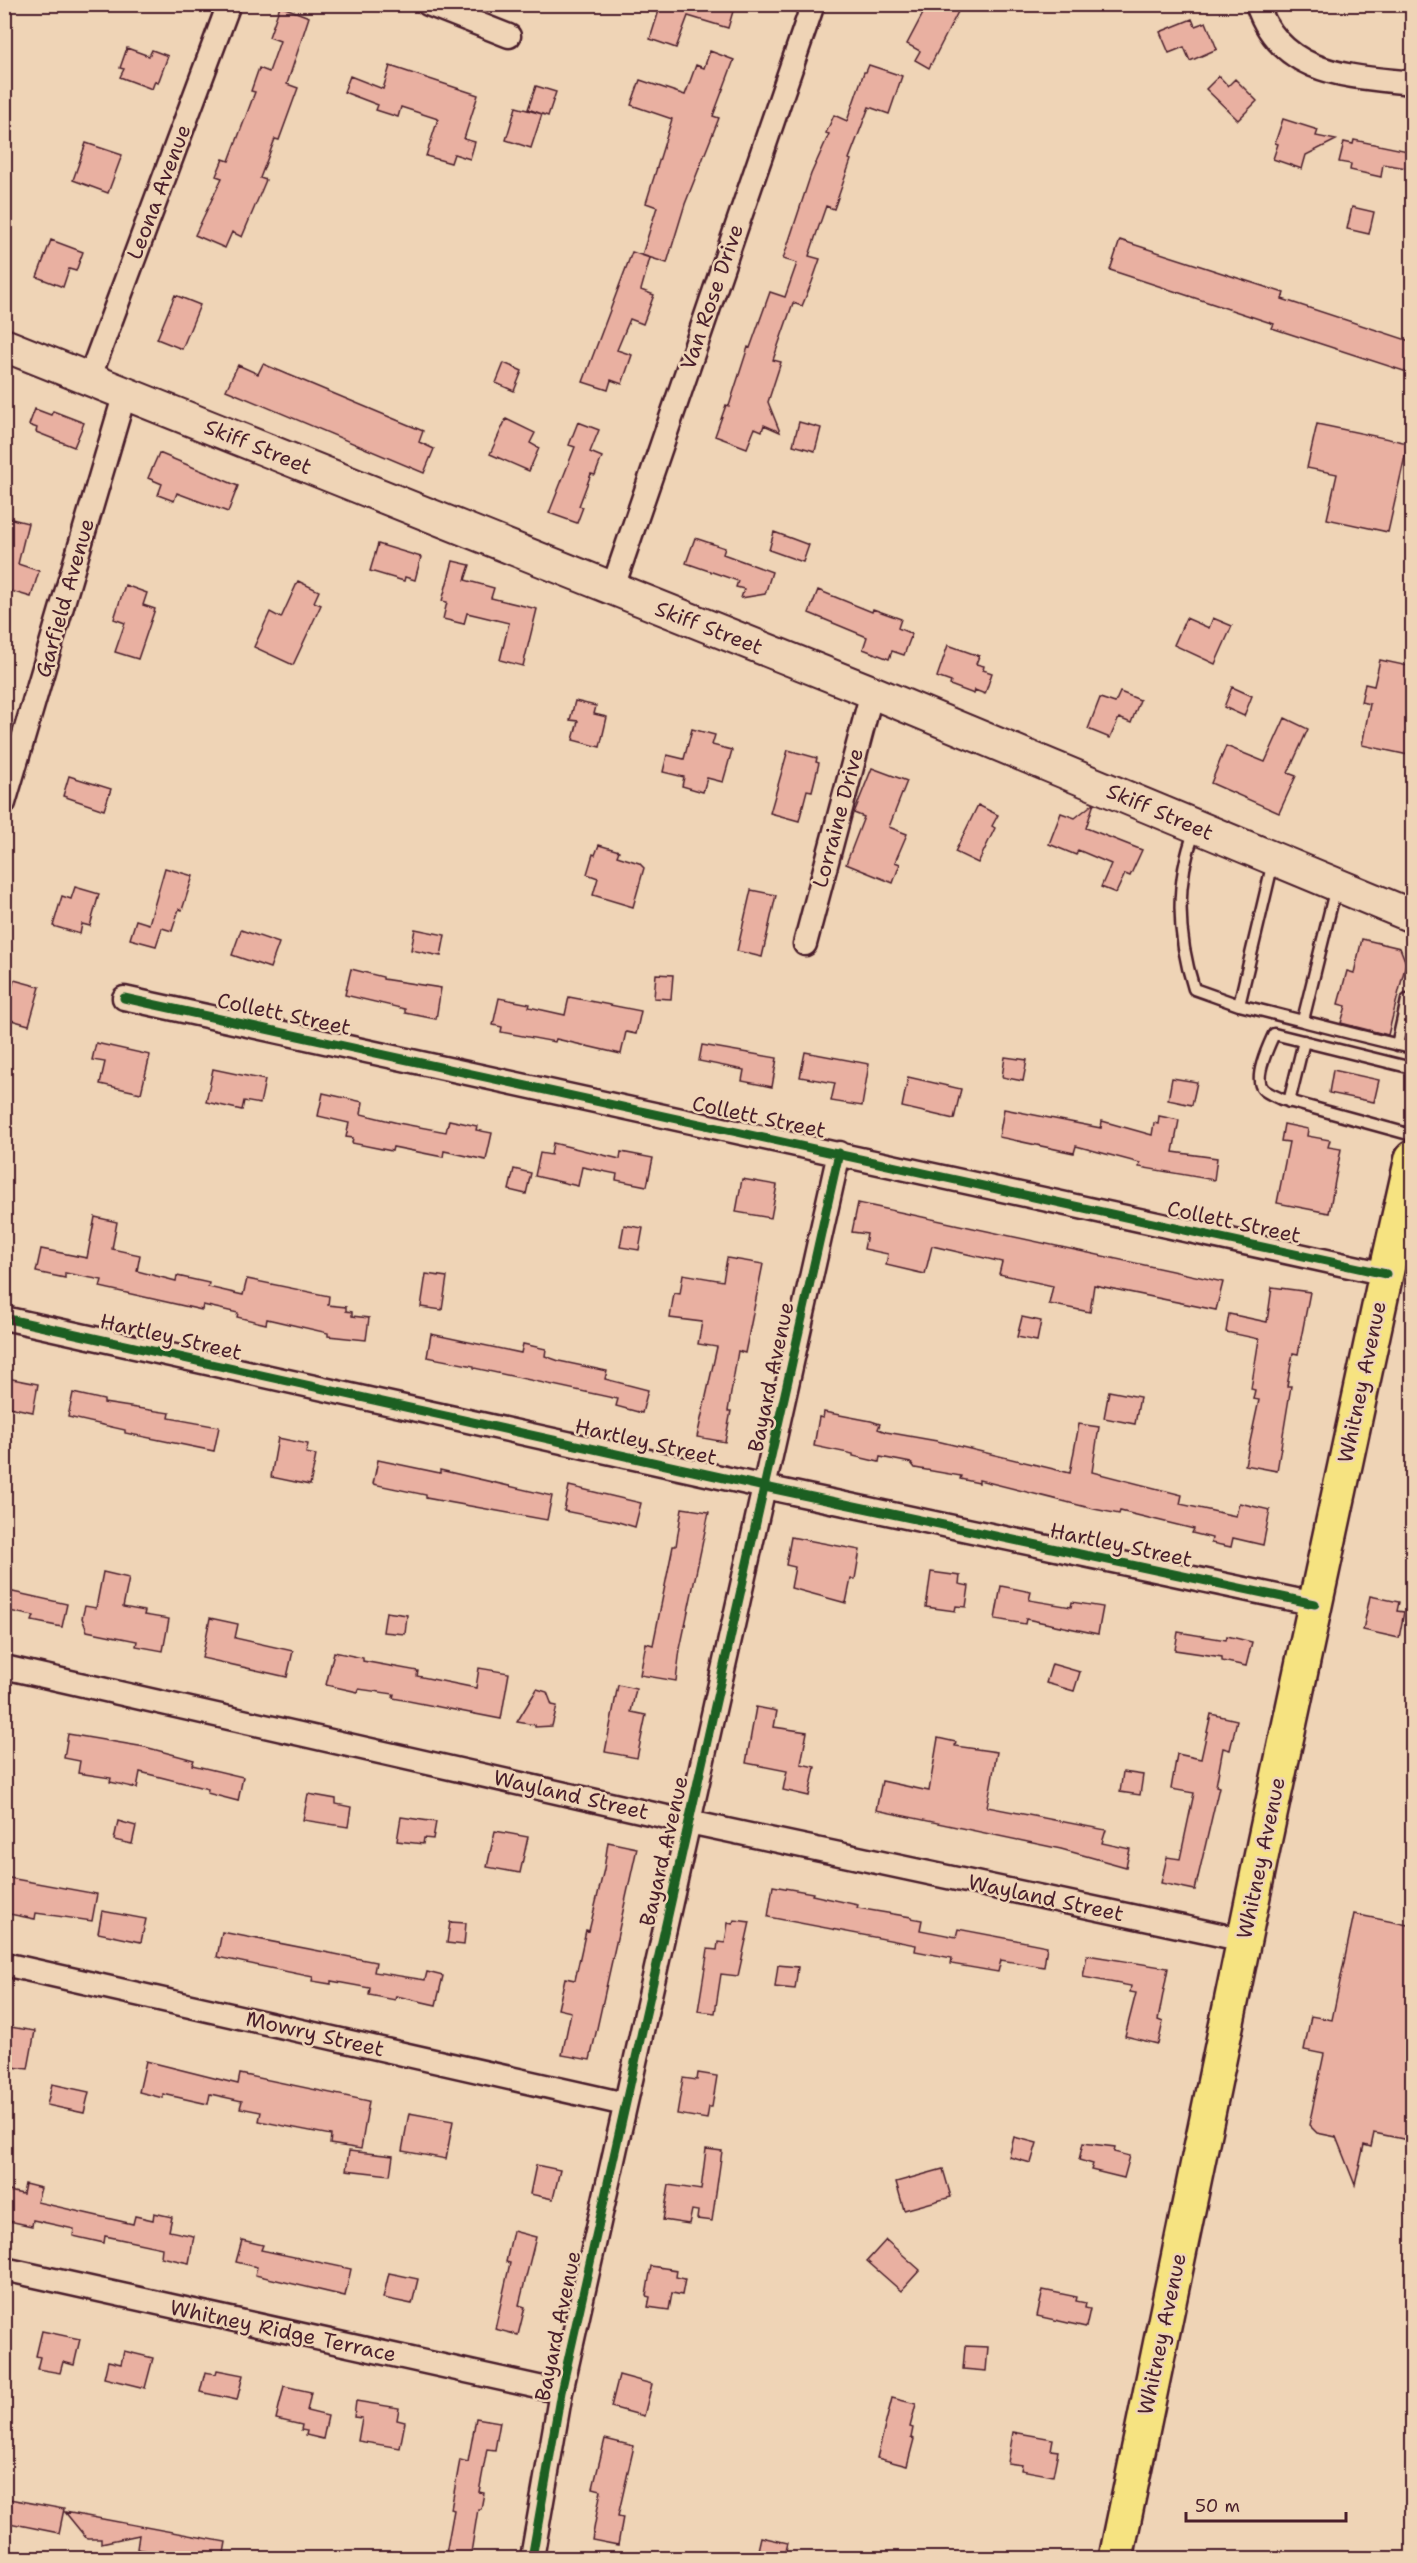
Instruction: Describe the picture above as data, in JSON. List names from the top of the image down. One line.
{"streets":{"main road":["Skiff Street","Whitney Avenue"],"street":["Leona Avenue","Van Rose Drive","Garfield Avenue","Lorraine Drive","Collett Street","Hartley Street","Bayard Avenue","Wayland Street","Mowry Street","Whitney Ridge Terrace"]},"crossings":[["Leona Avenue","Skiff Street"],["Van Rose Drive","Skiff Street"],["Skiff Street","Garfield Avenue"],["Skiff Street","Lorraine Drive"],["Collett Street","Bayard Avenue"],["Collett Street","Whitney Avenue"],["Hartley Street","Bayard Avenue"],["Hartley Street","Whitney Avenue"],["Bayard Avenue","Wayland Street"],["Bayard Avenue","Mowry Street"],["Bayard Avenue","Whitney Ridge Terrace"],["Whitney Avenue","Wayland Street"]],"scale_bar":"50 m"}
